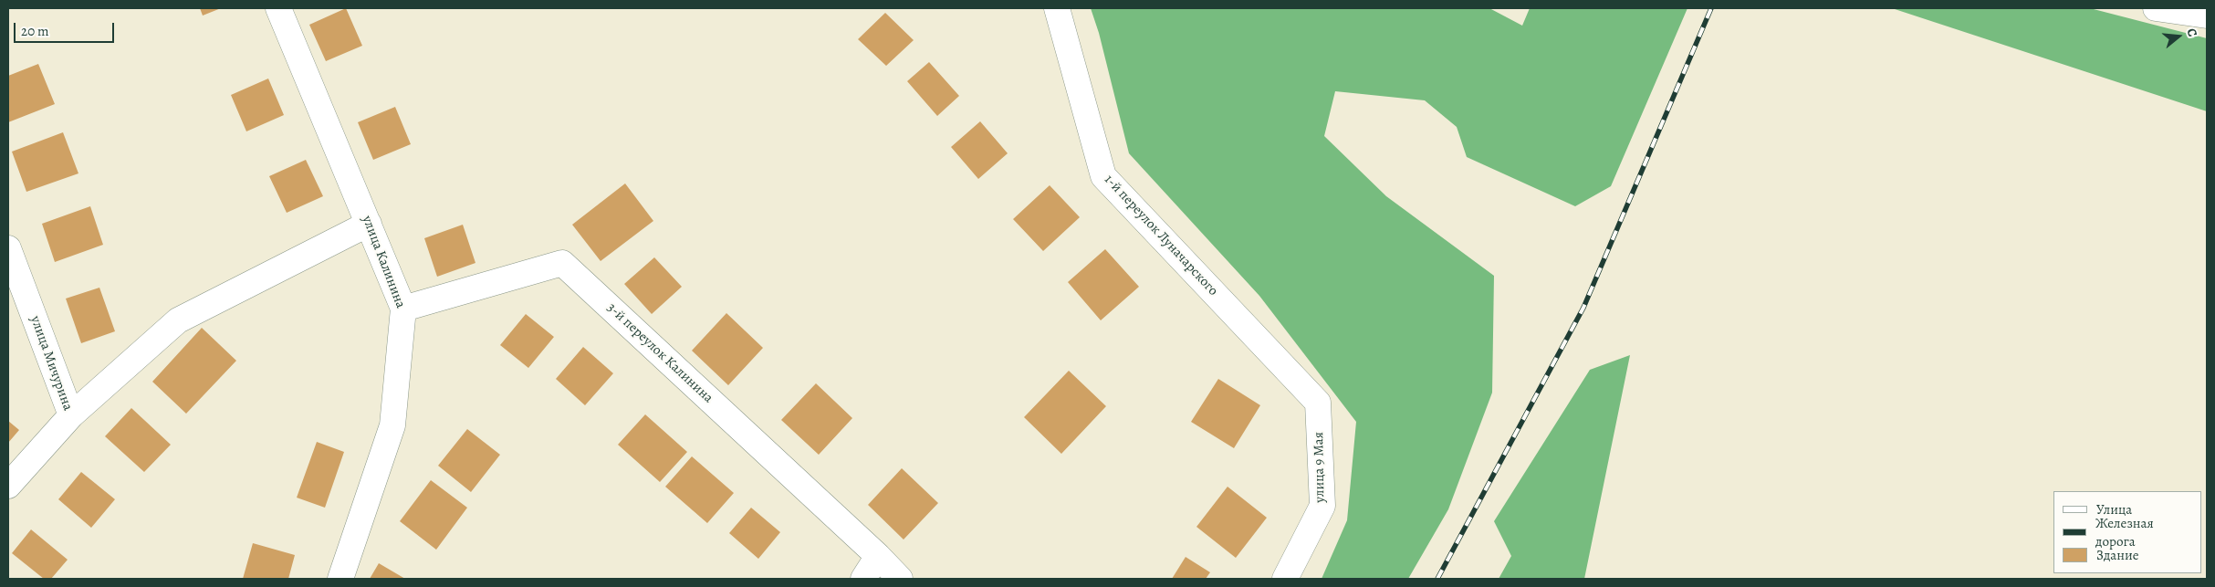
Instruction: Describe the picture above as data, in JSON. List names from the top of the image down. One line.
{"streets":{"street":["1-й переулок Луначарского","улица Калинина","3-й переулок Калинина","улица Мичурина","улица 9 Мая"]},"crossings":[["1-й переулок Луначарского","улица 9 Мая"],["улица Калинина","3-й переулок Калинина"]],"legend":["Улица","Железная дорога","Здание"],"scale_bar":"20 m","north":"right"}
